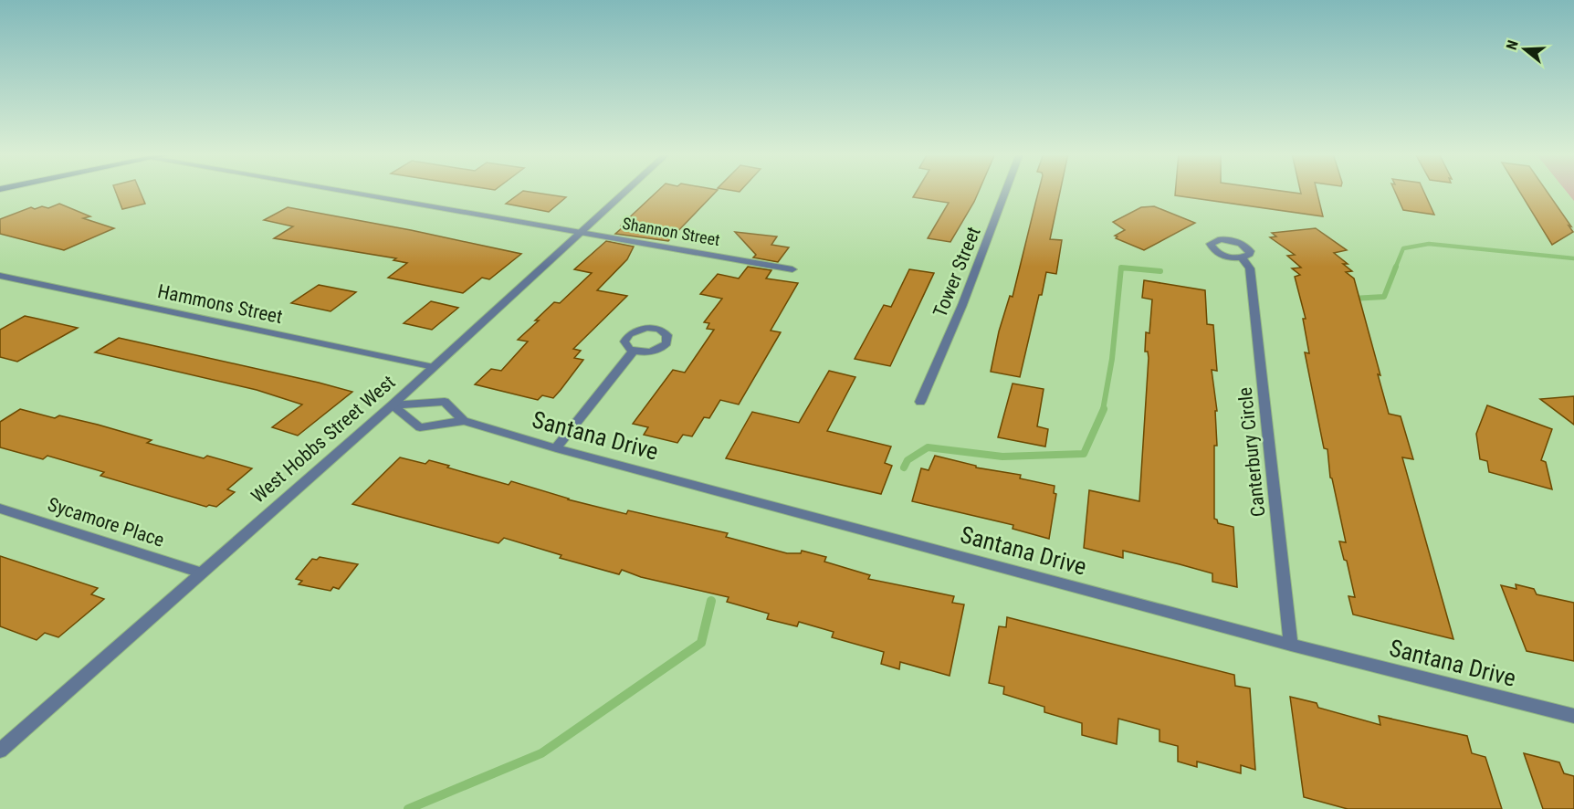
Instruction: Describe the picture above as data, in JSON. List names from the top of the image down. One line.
{"streets":{"street":["Shannon Street","Tower Street","Hammons Street","Santana Drive","West Hobbs Street West","Canterbury Circle","Sycamore Place"]},"crossings":[["Shannon Street","West Hobbs Street West"],["Hammons Street","West Hobbs Street West"],["Santana Drive","West Hobbs Street West"],["Santana Drive","Canterbury Circle"],["West Hobbs Street West","Sycamore Place"]],"north":"left"}
